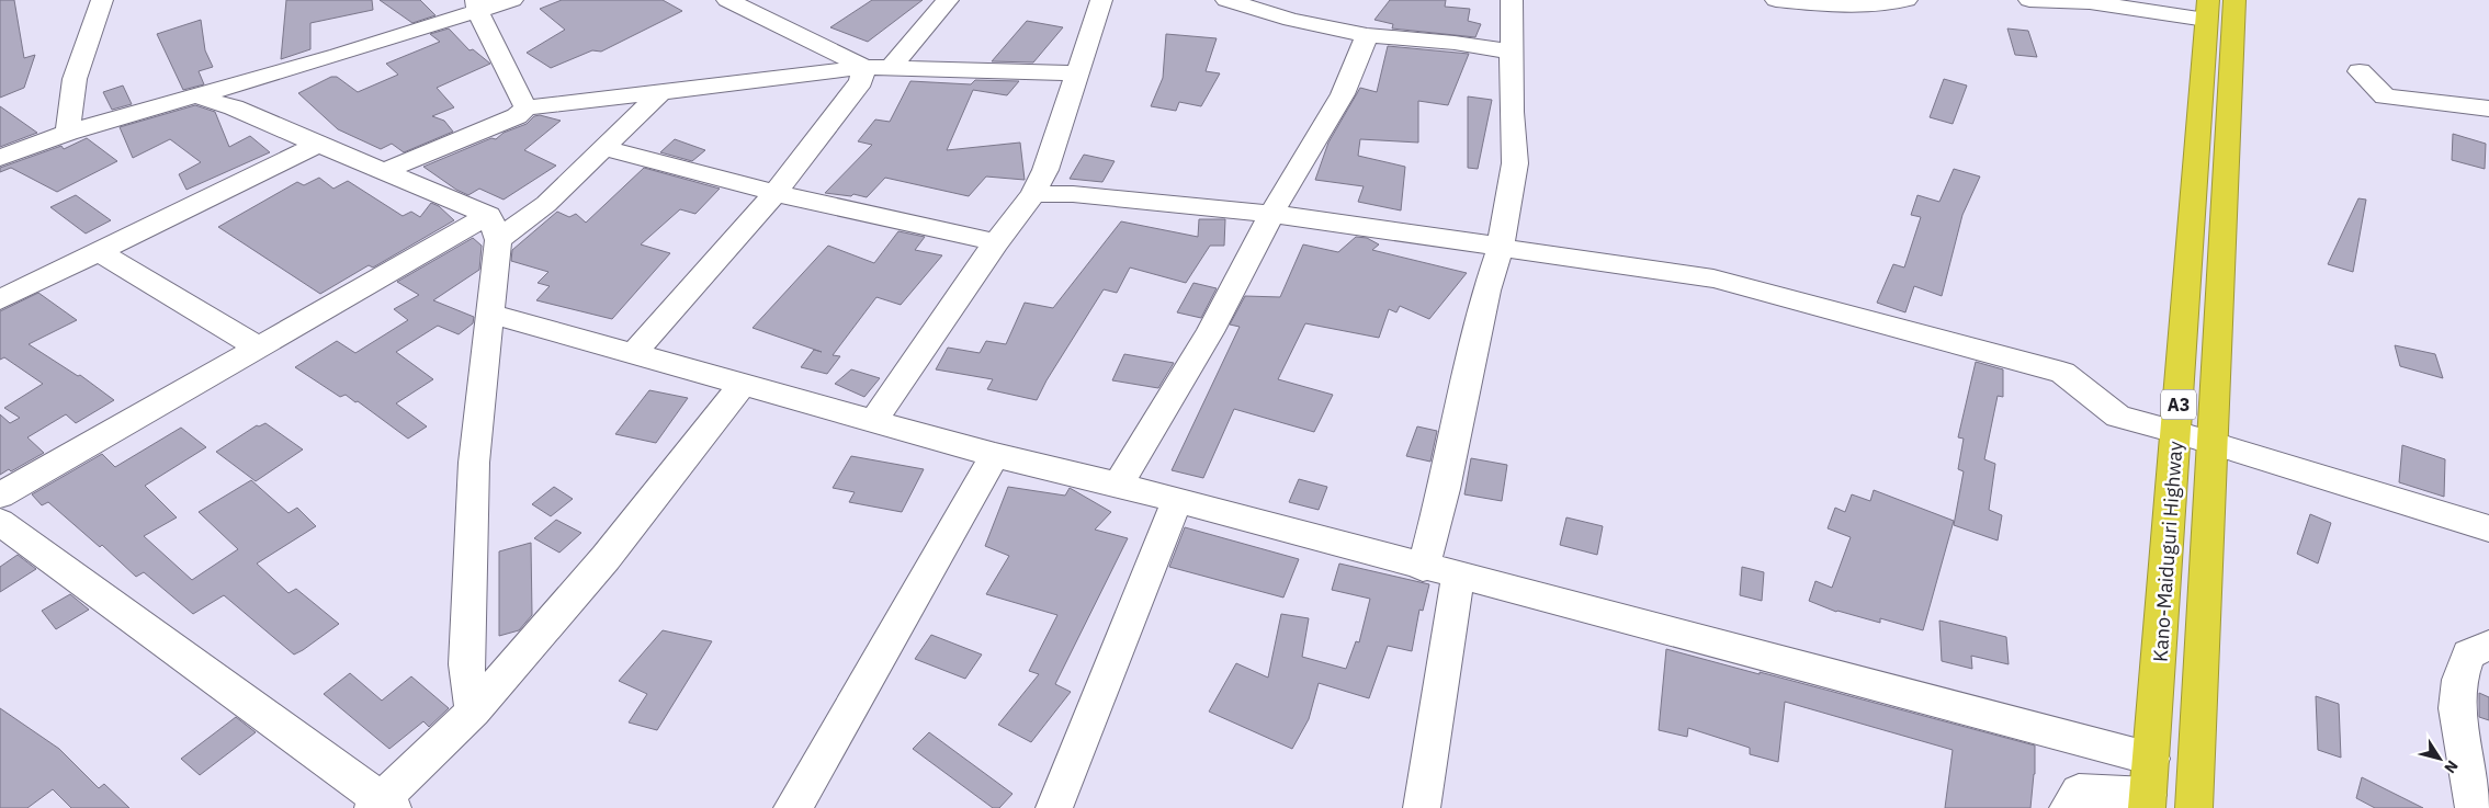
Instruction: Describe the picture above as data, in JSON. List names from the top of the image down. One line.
{"streets":{"highway":["A3","Kano-Maiduguri Highway"]},"north":"bottom right"}
